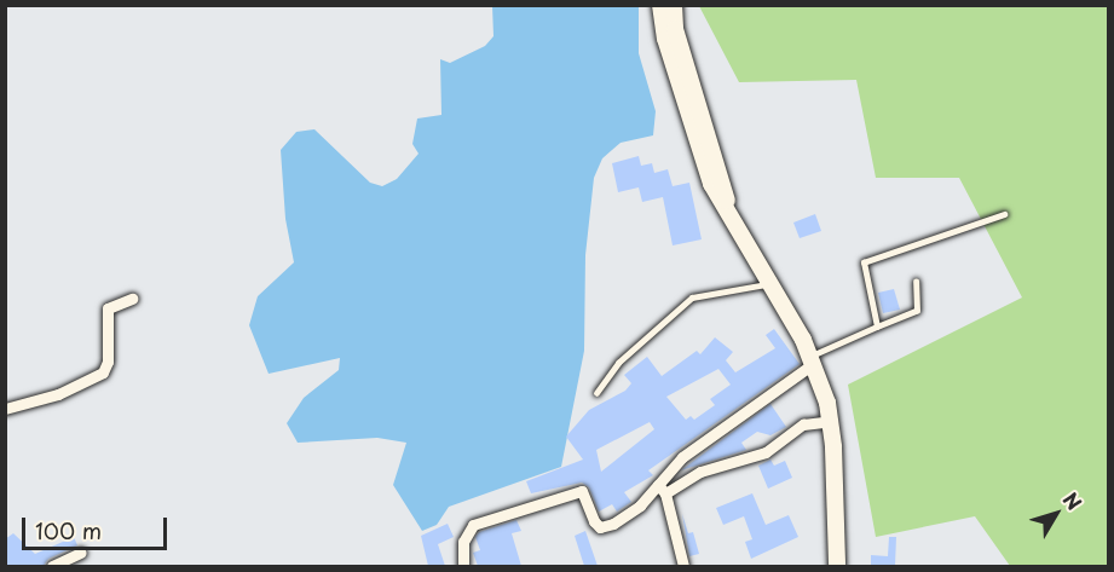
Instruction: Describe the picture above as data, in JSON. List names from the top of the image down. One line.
{"scale_bar":"100 m","north":"top right"}
